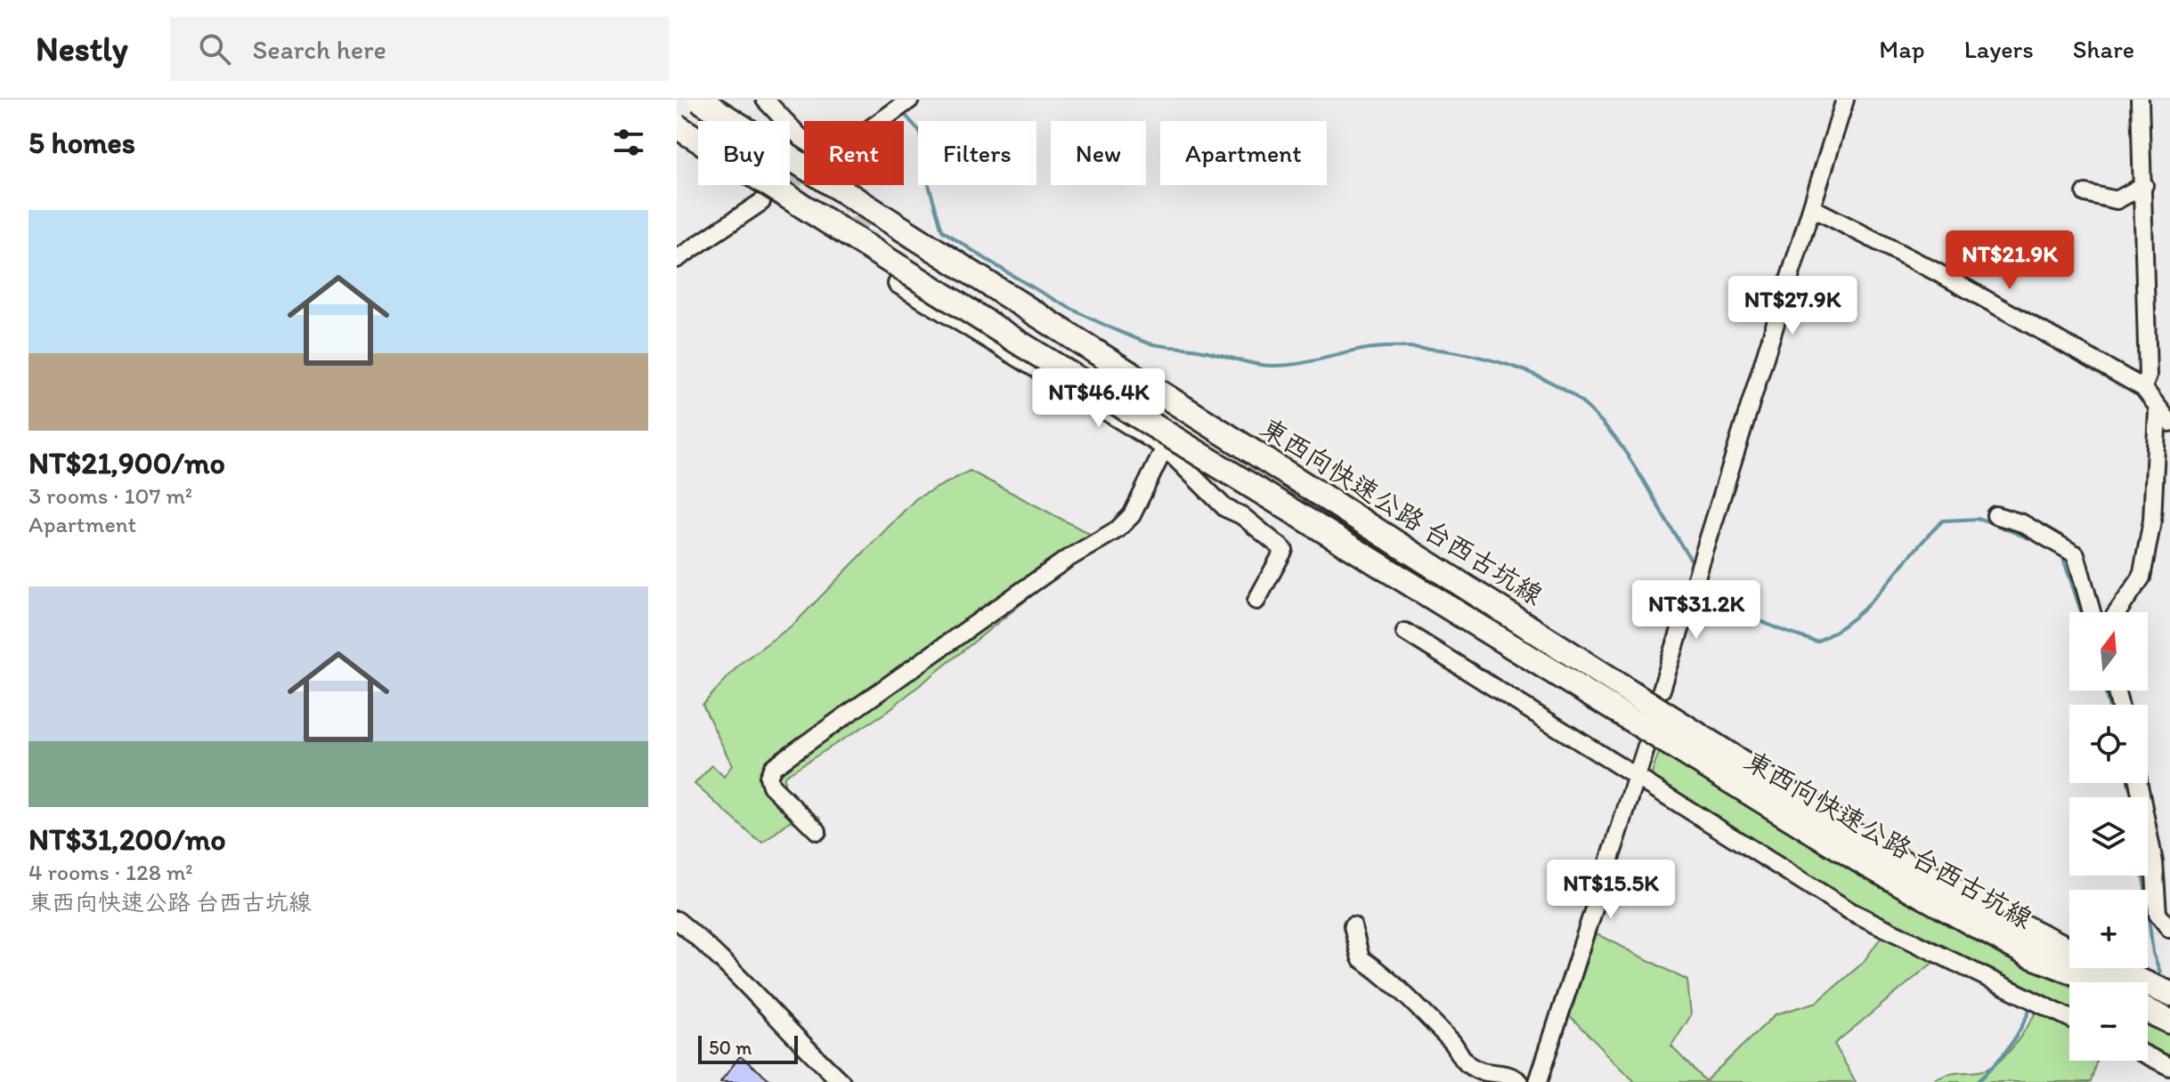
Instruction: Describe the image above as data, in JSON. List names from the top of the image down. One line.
{"streets":{"highway":["東西向快速公路 台西古坑線"]},"scale_bar":"50 m","north":"top","page":{"header":"Nestly","search":"Search here","nav":["Map","Layers","Share"],"heading":"5 homes","chip":["Buy","Rent","Filters","New","Apartment"],"list":[{"name":"NT$21,900/mo","note":"3 rooms · 107 m² · Apartment"},{"name":"NT$31,200/mo","note":"4 rooms · 128 m² · 東西向快速公路 台西古坑線"}],"price":["NT$21.9K","NT$27.9K","NT$46.4K","NT$31.2K","NT$15.5K"],"map_buttons":["+","−"],"scale":"50 m"}}
